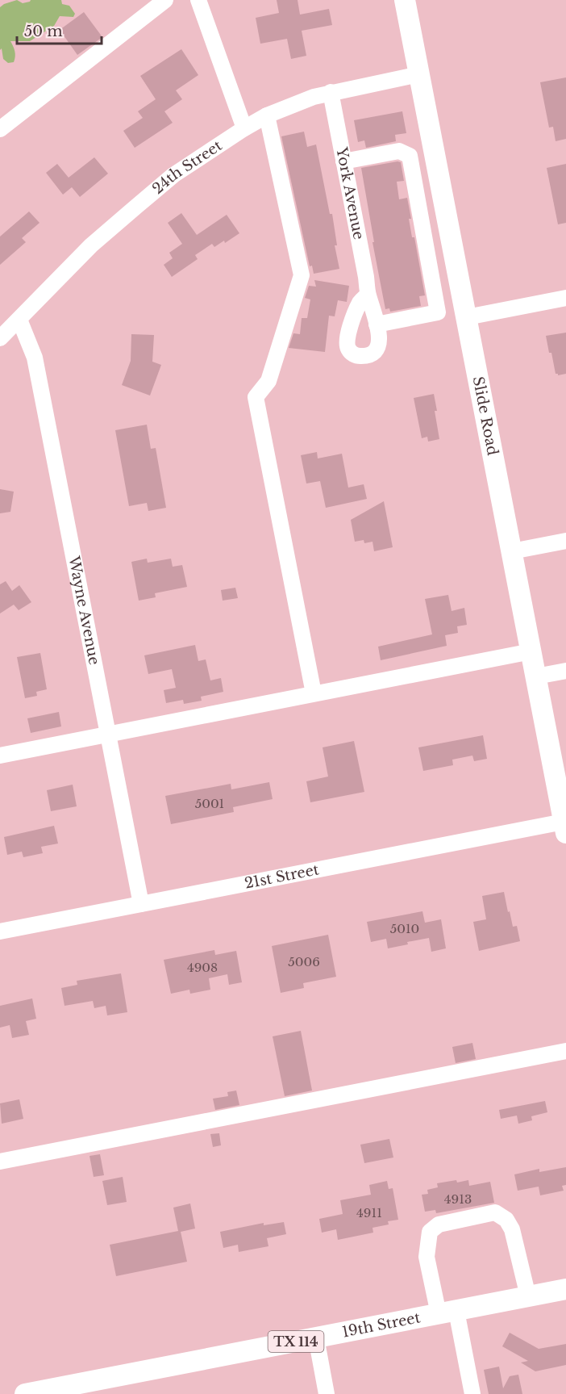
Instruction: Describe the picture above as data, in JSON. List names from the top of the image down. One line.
{"streets":{"main road":["Slide Road","19th Street","TX 114"],"street":["24th Street","York Avenue","Wayne Avenue","21st Street"]},"crossings":[["24th Street","York Avenue"],["24th Street","Slide Road"],["24th Street","Wayne Avenue"],["Slide Road","21st Street"],["Wayne Avenue","21st Street"]],"house_numbers":["5001","5010","5006","4908","4913","4911"],"scale_bar":"50 m"}
